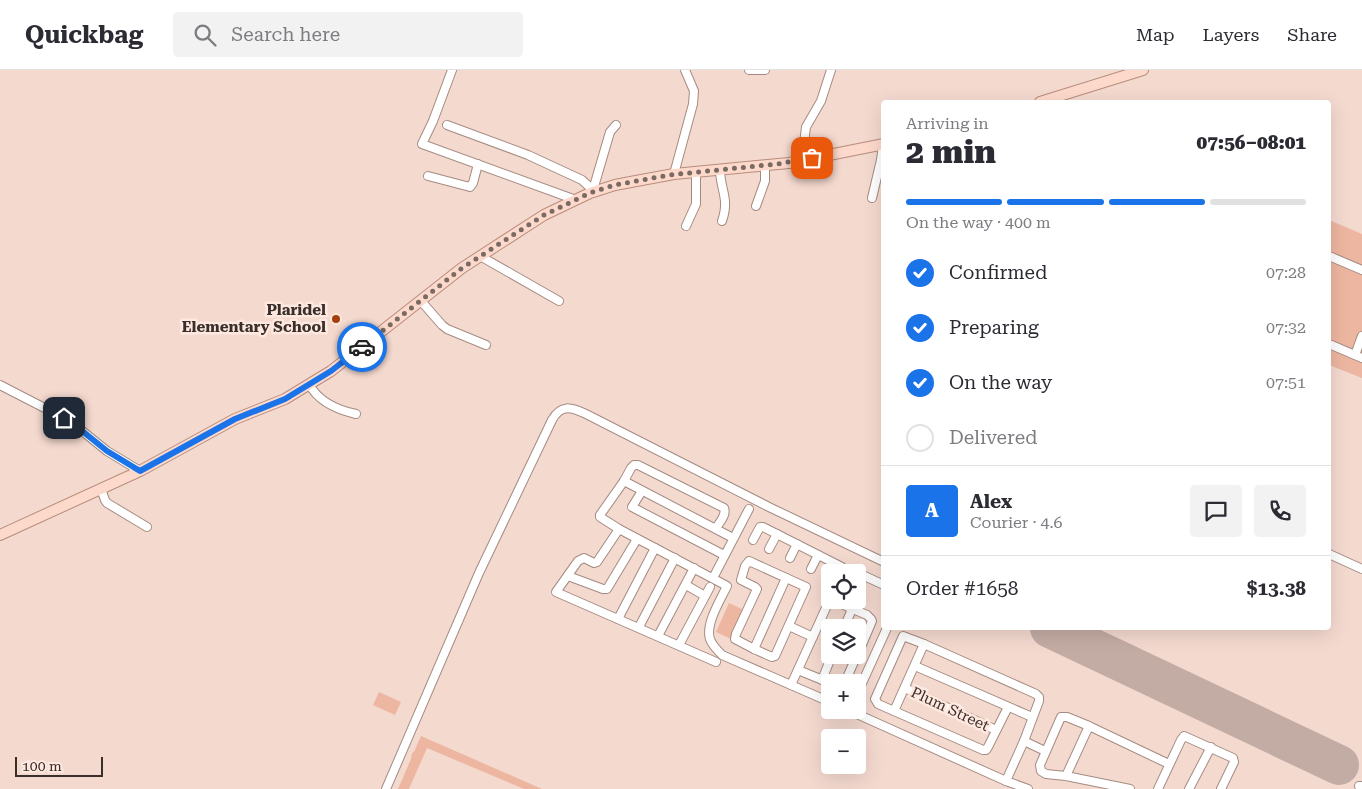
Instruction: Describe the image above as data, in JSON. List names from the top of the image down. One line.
{"streets":{"street":["Plum Street"]},"places":["Plaridel Elementary School"],"scale_bar":"100 m","page":{"header":"Quickbag","search":"Search here","nav":["Map","Layers","Share"],"heading":["2 min","Arriving in","07:56–08:01"],"panel":["Alex","Courier · 4.6","Order #1658","$13.38"],"bar":"On the way · 400 m","list":[["Confirmed","07:28"],["Preparing","07:32"],["On the way","07:51"],"Delivered"],"round":"A","map_buttons":["+","−"],"scale":"100 m"}}
